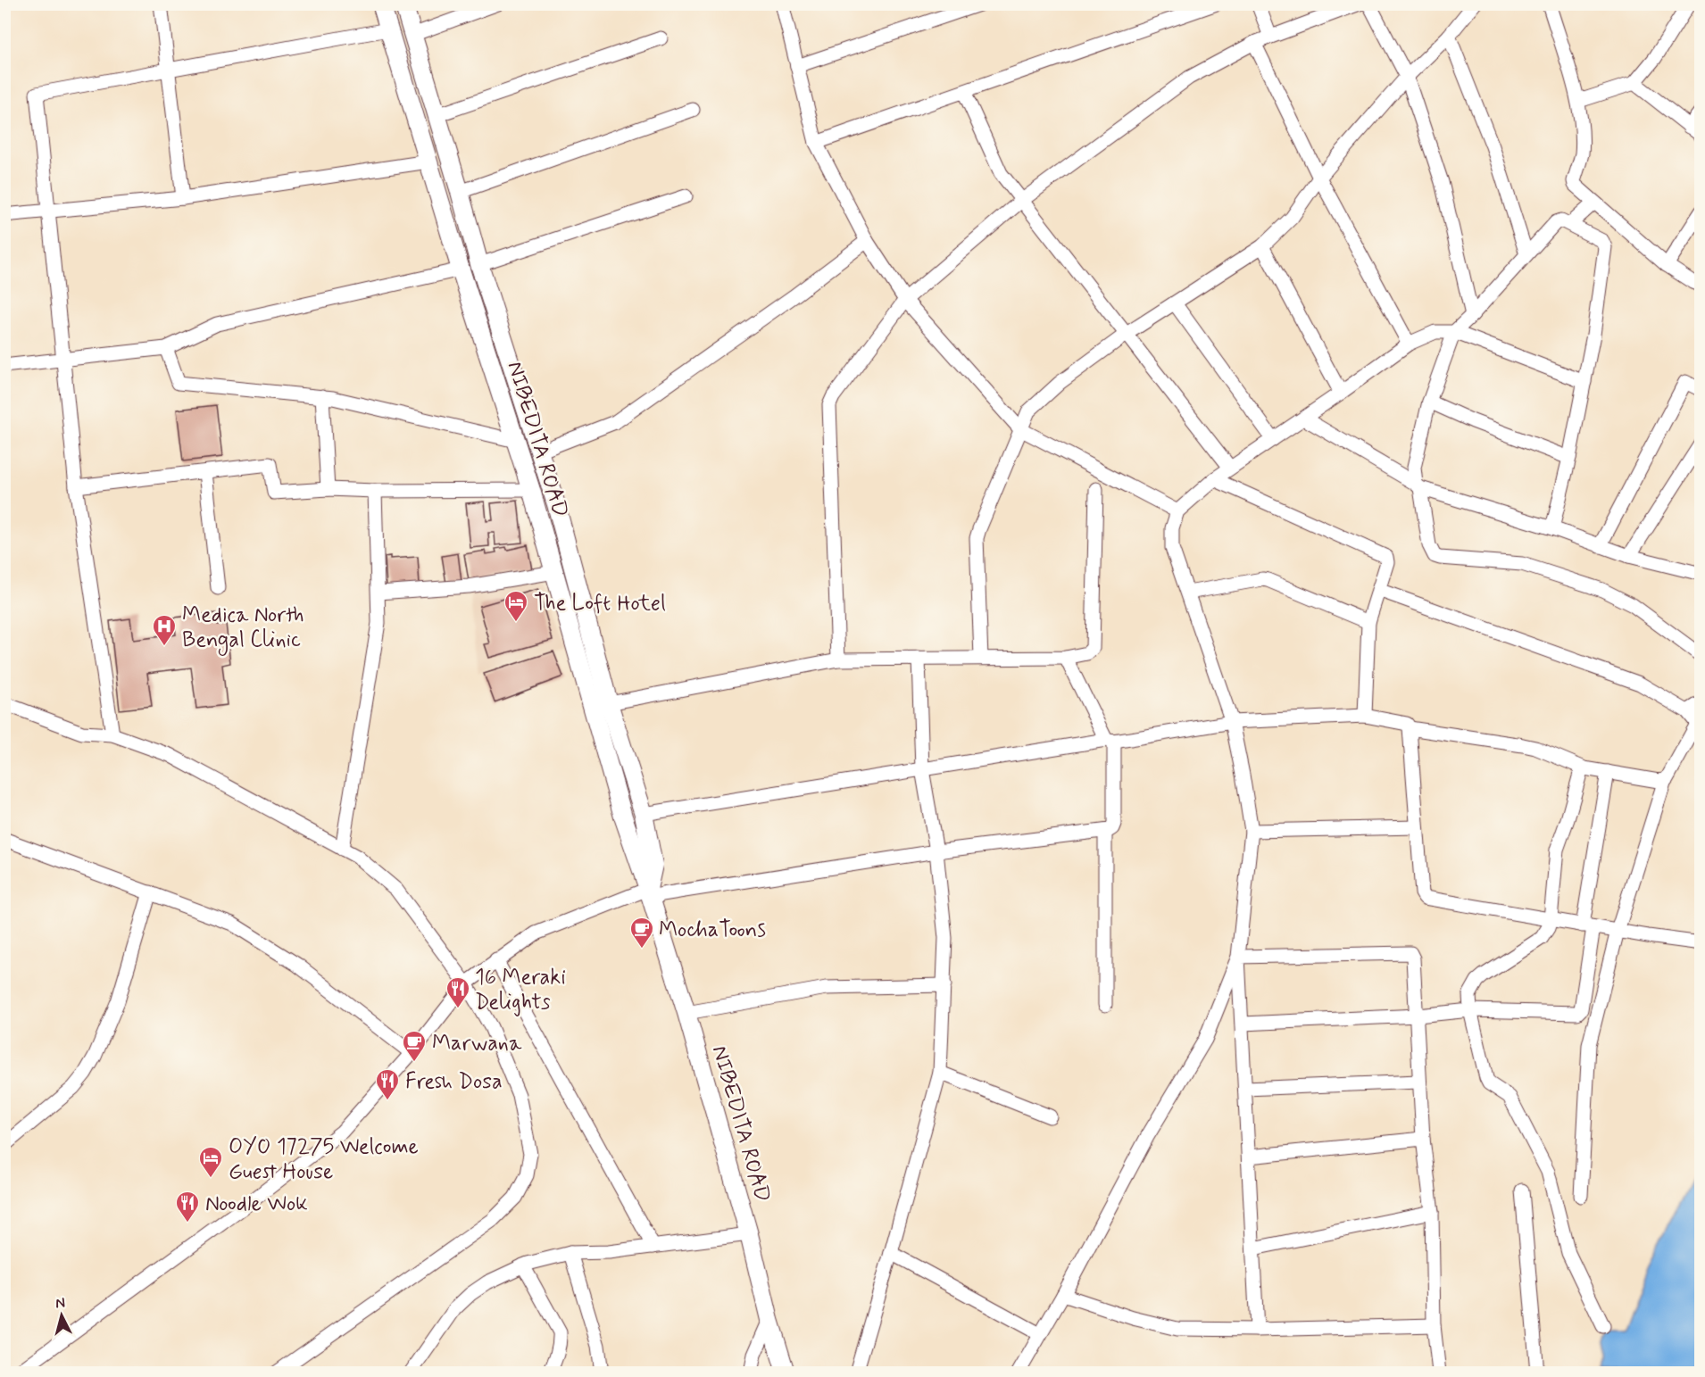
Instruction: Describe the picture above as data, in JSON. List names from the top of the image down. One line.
{"streets":{"street":["NIBEDITA ROAD"]},"places":{"hotel":["The Loft Hotel","OYO 17275 Welcome Guest House"],"hospital":["Medica North Bengal Clinic"],"cafe":["MochaToons","Marwana"],"restaurant":["16 Meraki Delights","Fresh Dosa","Noodle Wok"]},"north":"top"}
